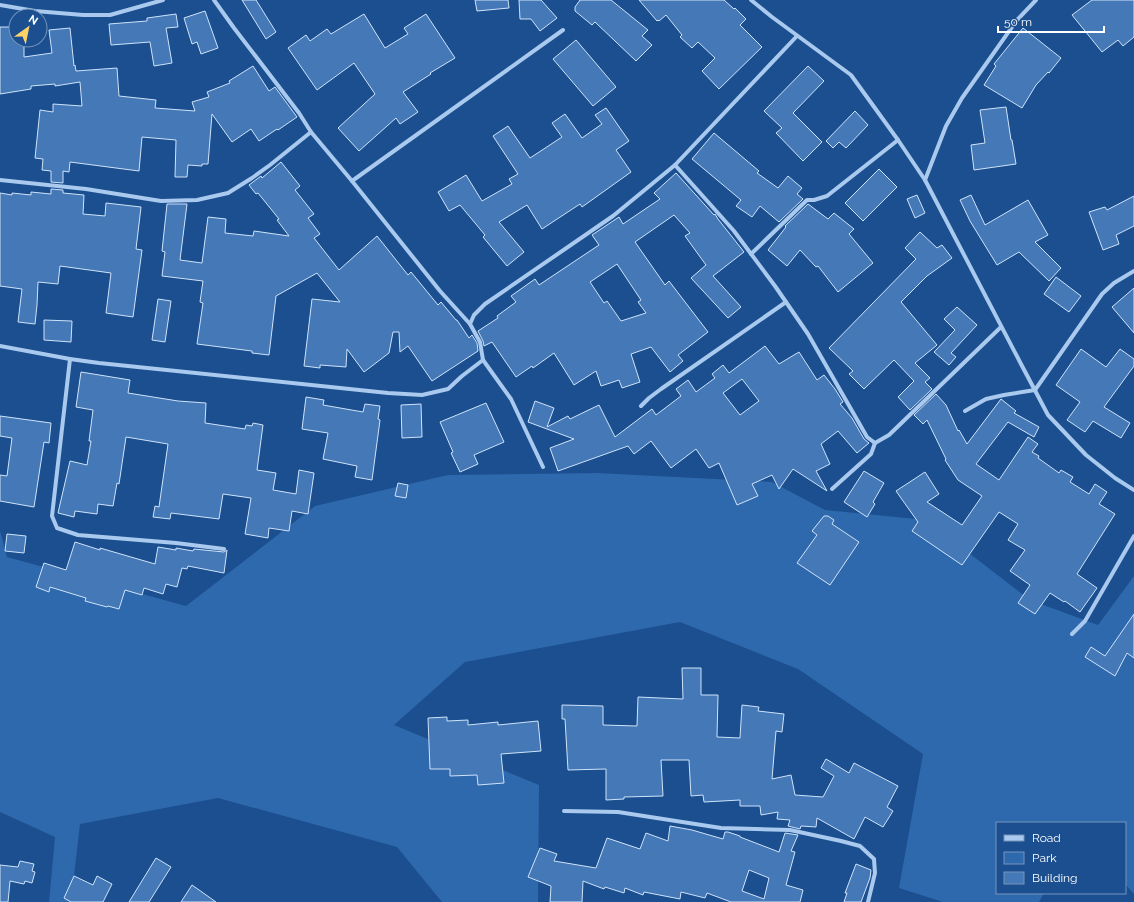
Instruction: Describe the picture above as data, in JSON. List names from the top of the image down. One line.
{"legend":["Road","Park","Building"],"scale_bar":"50 m","north":"top right"}
